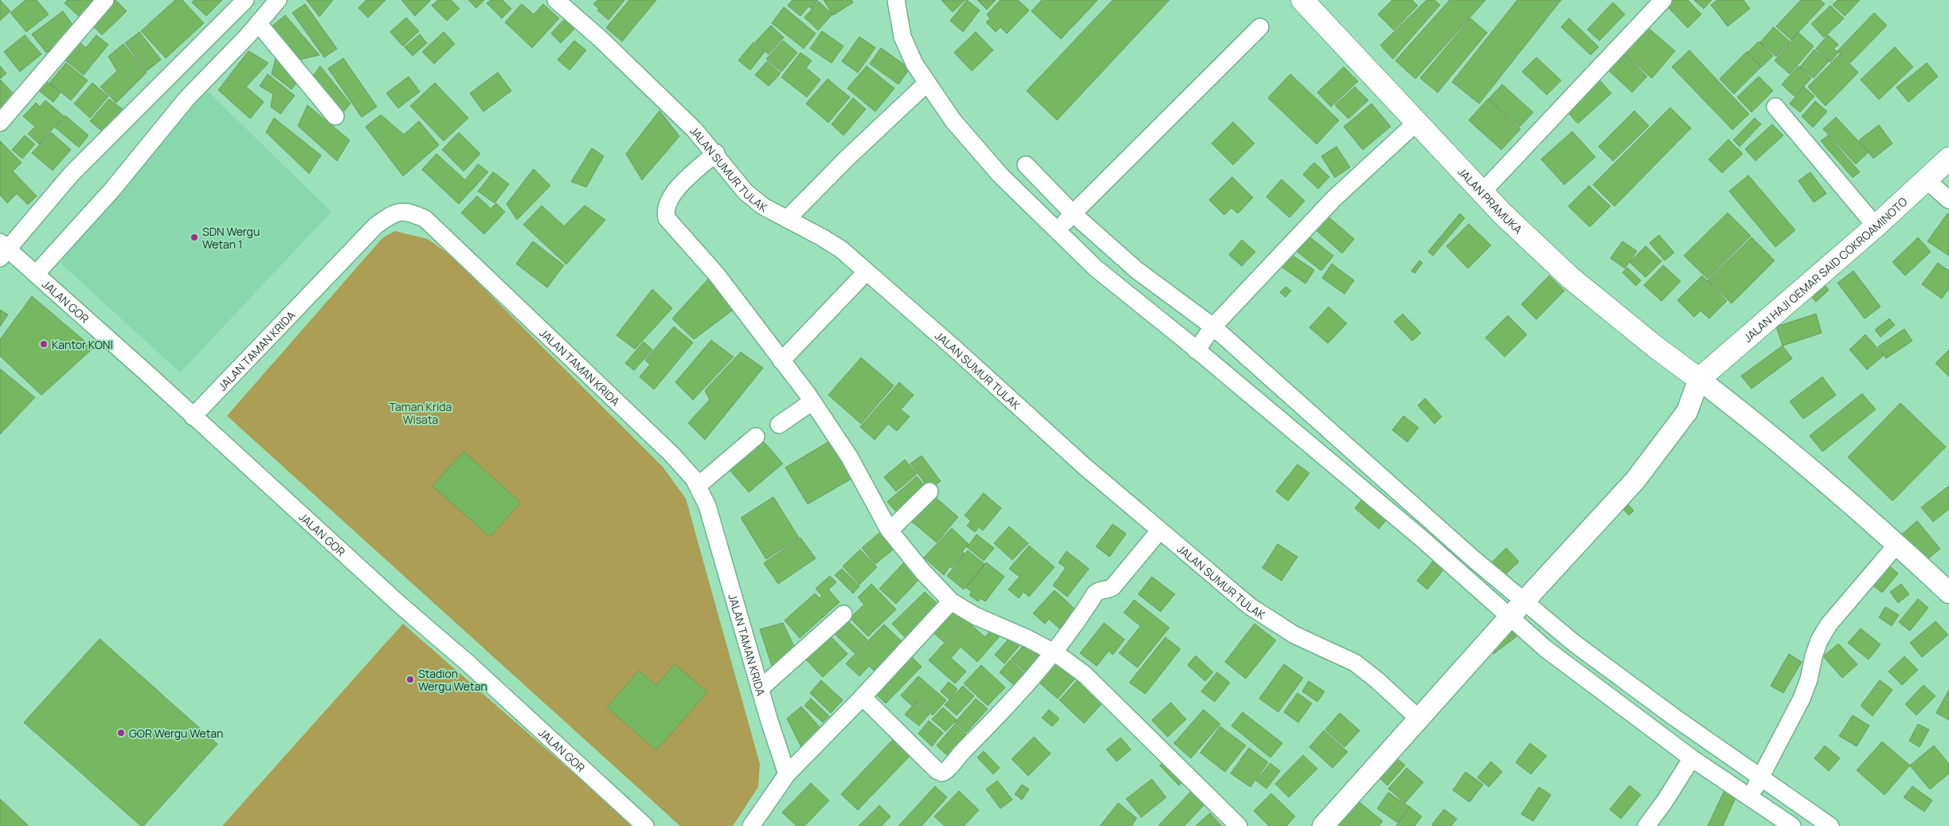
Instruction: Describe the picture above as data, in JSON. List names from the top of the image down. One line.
{"streets":{"main road":["JALAN PRAMUKA","JALAN HAJI OEMAR SAID COKROAMINOTO"],"street":["JALAN SUMUR TULAK","JALAN GOR","JALAN TAMAN KRIDA"]},"crossings":[["JALAN PRAMUKA","JALAN HAJI OEMAR SAID COKROAMINOTO"],["JALAN GOR","JALAN TAMAN KRIDA"]],"parks":["Taman Krida Wisata"],"places":["SDN Wergu Wetan 1","Kantor KONI","Stadion Wergu Wetan","GOR Wergu Wetan"]}
